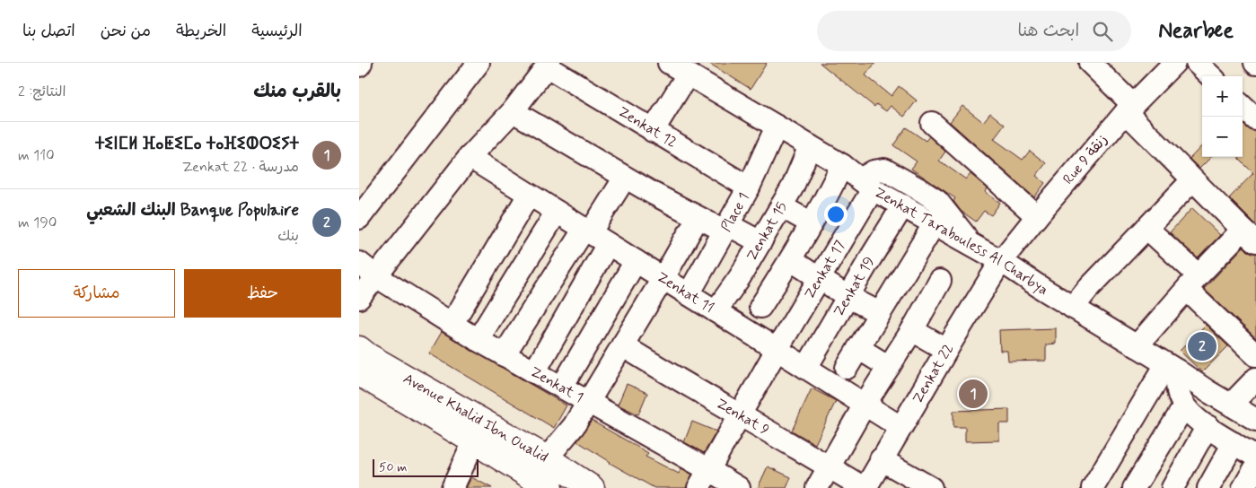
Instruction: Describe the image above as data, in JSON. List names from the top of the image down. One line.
{"streets":{"main road":["Avenue Khalid Ibn Oualid"],"street":["Zenkat 12","Rue 9 زنقة","Place 1","Zenkat 15","Zenkat Tarabouless Al Charbya","Zenkat 17","Zenkat 19","Zenkat 11","Zenkat 22","Zenkat 1","Zenkat 9"]},"crossings":[["Zenkat 12","Place 1"],["Rue 9 زنقة","Zenkat Tarabouless Al Charbya"],["Rue 9 زنقة","Zenkat 22"],["Place 1","Zenkat Tarabouless Al Charbya"],["Place 1","Zenkat 11"],["Zenkat 15","Zenkat Tarabouless Al Charbya"],["Zenkat 15","Zenkat 11"],["Zenkat Tarabouless Al Charbya","Zenkat 17"],["Zenkat Tarabouless Al Charbya","Zenkat 19"],["Zenkat Tarabouless Al Charbya","Zenkat 22"],["Zenkat 17","Zenkat 11"],["Zenkat 17","Zenkat 1"],["Zenkat 17","Zenkat 9"],["Zenkat 19","Zenkat 11"],["Zenkat 11","Zenkat 22"],["Zenkat 22","Zenkat 9"]],"scale_bar":"50 m","page":{"header":"Nearbee","search":"ابحث هنا","nav":["الرئيسية","الخريطة","من نحن","اتصل بنا"],"heading":["بالقرب منك","النتائج: 2"],"map_buttons":["+","−"],"list":[{"mark":"1","name":"ⵜⵉⵏⵎⵍ ⴼⴰⵟⵉⵎⴰ ⵜⴰⴼⵉⵀⵔⵉⵢⵜ","note":"مدرسة · Zenkat 22","value":"110 m"},{"mark":"2","name":"Banque Populaire البنك الشعبي","note":"بنك","value":"190 m"}],"buttons":["حفظ","مشاركة"],"pins":["2","1"],"scale":"50 m"}}
